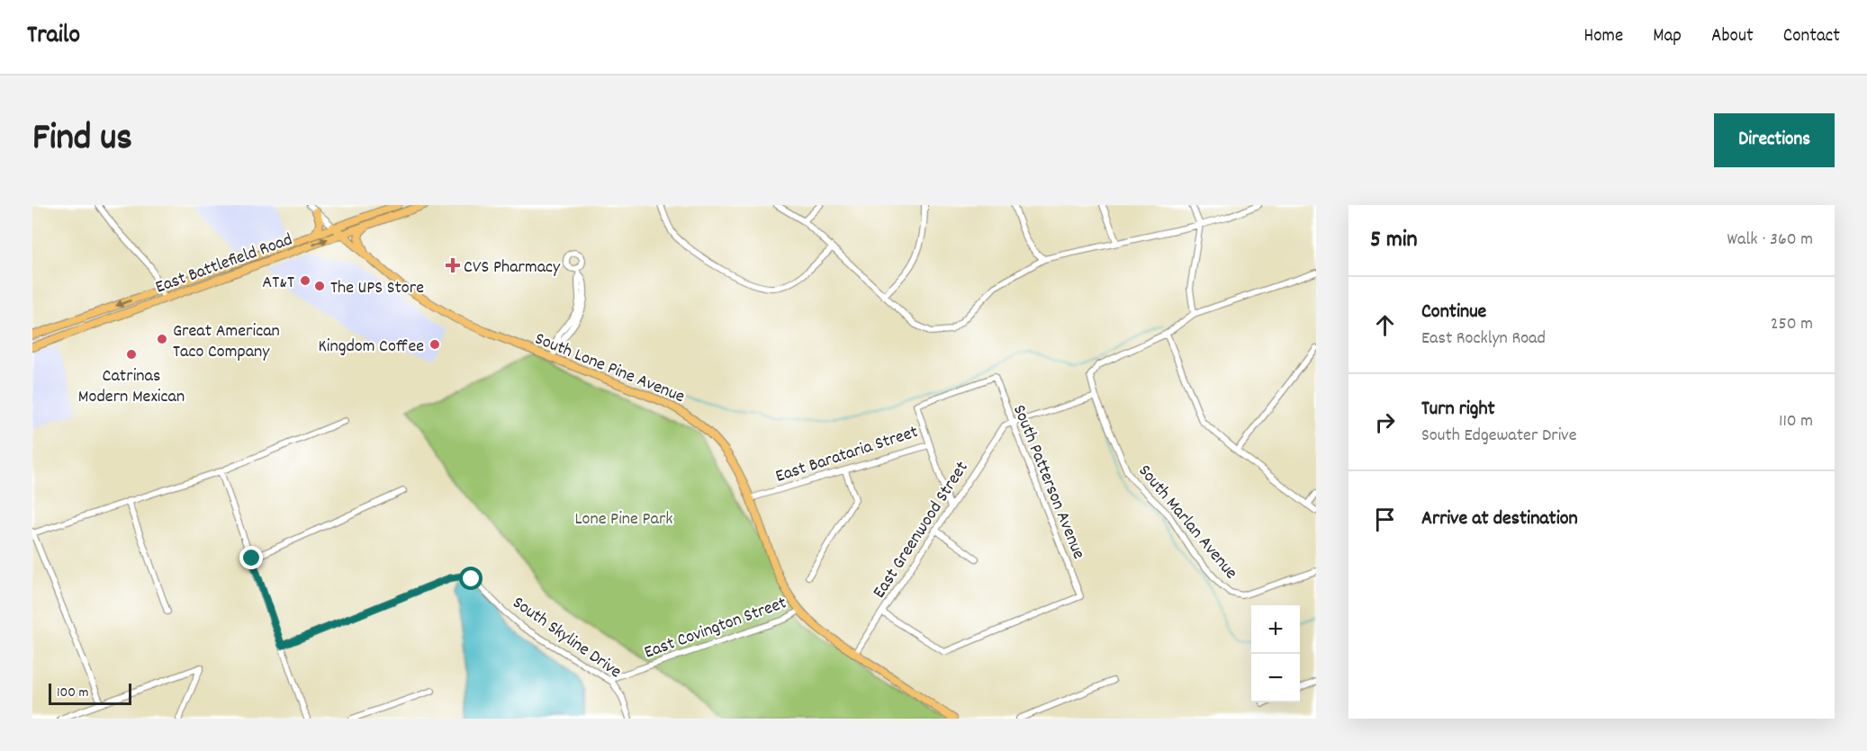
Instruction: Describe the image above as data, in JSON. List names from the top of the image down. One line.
{"streets":{"main road":["East Battlefield Road","South Lone Pine Avenue"],"street":["East Barataria Street","South Patterson Avenue","South Marlan Avenue","East Greenwood Street","East Covington Street","South Skyline Drive"]},"crossings":[["East Battlefield Road","South Lone Pine Avenue"],["South Lone Pine Avenue","East Barataria Street"],["South Lone Pine Avenue","East Greenwood Street"],["South Lone Pine Avenue","East Covington Street"],["East Barataria Street","South Patterson Avenue"],["South Patterson Avenue","East Greenwood Street"],["East Covington Street","South Skyline Drive"]],"parks":["Lone Pine Park"],"places":{"health":["CVS Pharmacy"],"other":["AT&T","The UPS Store","Great American Taco Company","Kingdom Coffee","Catrinas Modern Mexican"]},"scale_bar":"100 m","page":{"header":"Trailo","nav":["Home","Map","About","Contact"],"title":"Find us","buttons":"Directions","heading":["5 min","Walk · 360 m"],"list":[["Continue","East Rocklyn Road","250 m"],["Turn right","South Edgewater Drive","110 m"],"Arrive at destination"],"map_buttons":["+","−"],"scale":"100 m"}}
